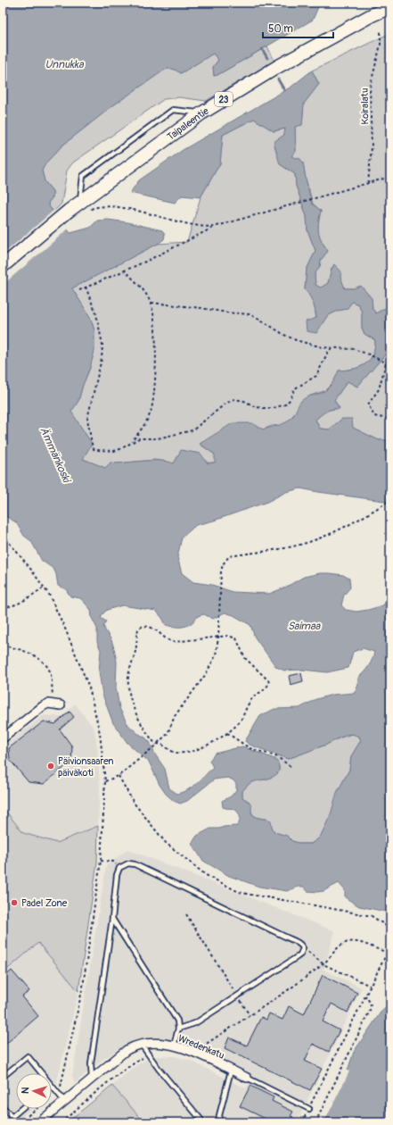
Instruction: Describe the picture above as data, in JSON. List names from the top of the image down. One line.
{"streets":{"highway":["23","Taipaleentie"],"street":["Wredenkatu"],"path":["Koiralatu"]},"water":["Unnukka","Ämmänkoski","Saimaa"],"places":["Päivionsaaren päiväkoti","Padel Zone"],"scale_bar":"50 m","north":"left"}
